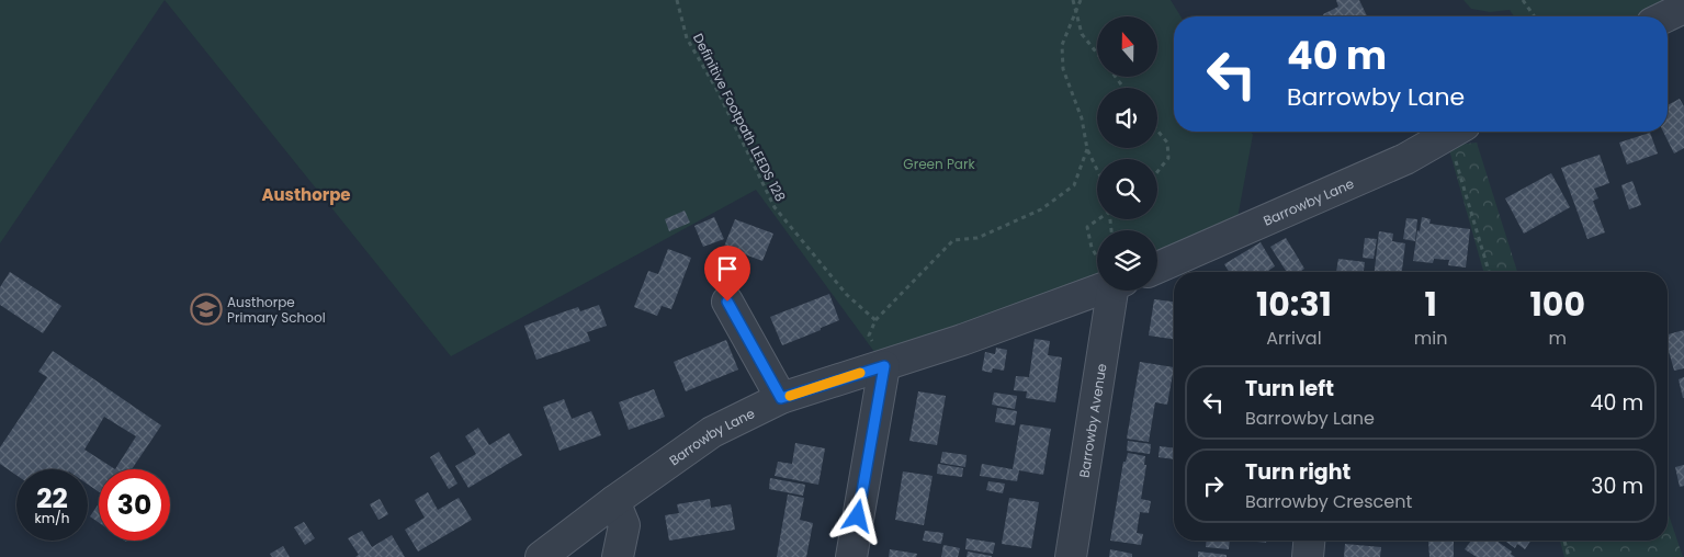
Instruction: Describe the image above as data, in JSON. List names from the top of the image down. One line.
{"streets":{"street":["Barrowby Lane","Barrowby Avenue"],"path":["Definitive Footpath LEEDS 128"]},"districts":["Austhorpe"],"parks":["Green Park"],"places":{"school or university":["Austhorpe Primary School"]},"north":"top","page":{"turn":["40 m","Barrowby Lane"],"eta":["10:31","Arrival","1","min","100","m"],"list":[{"name":"Turn left","note":"Barrowby Lane","value":"40 m"},{"name":"Turn right","note":"Barrowby Crescent","value":"30 m"}],"speed":"22 km/h","limit":"30"}}
